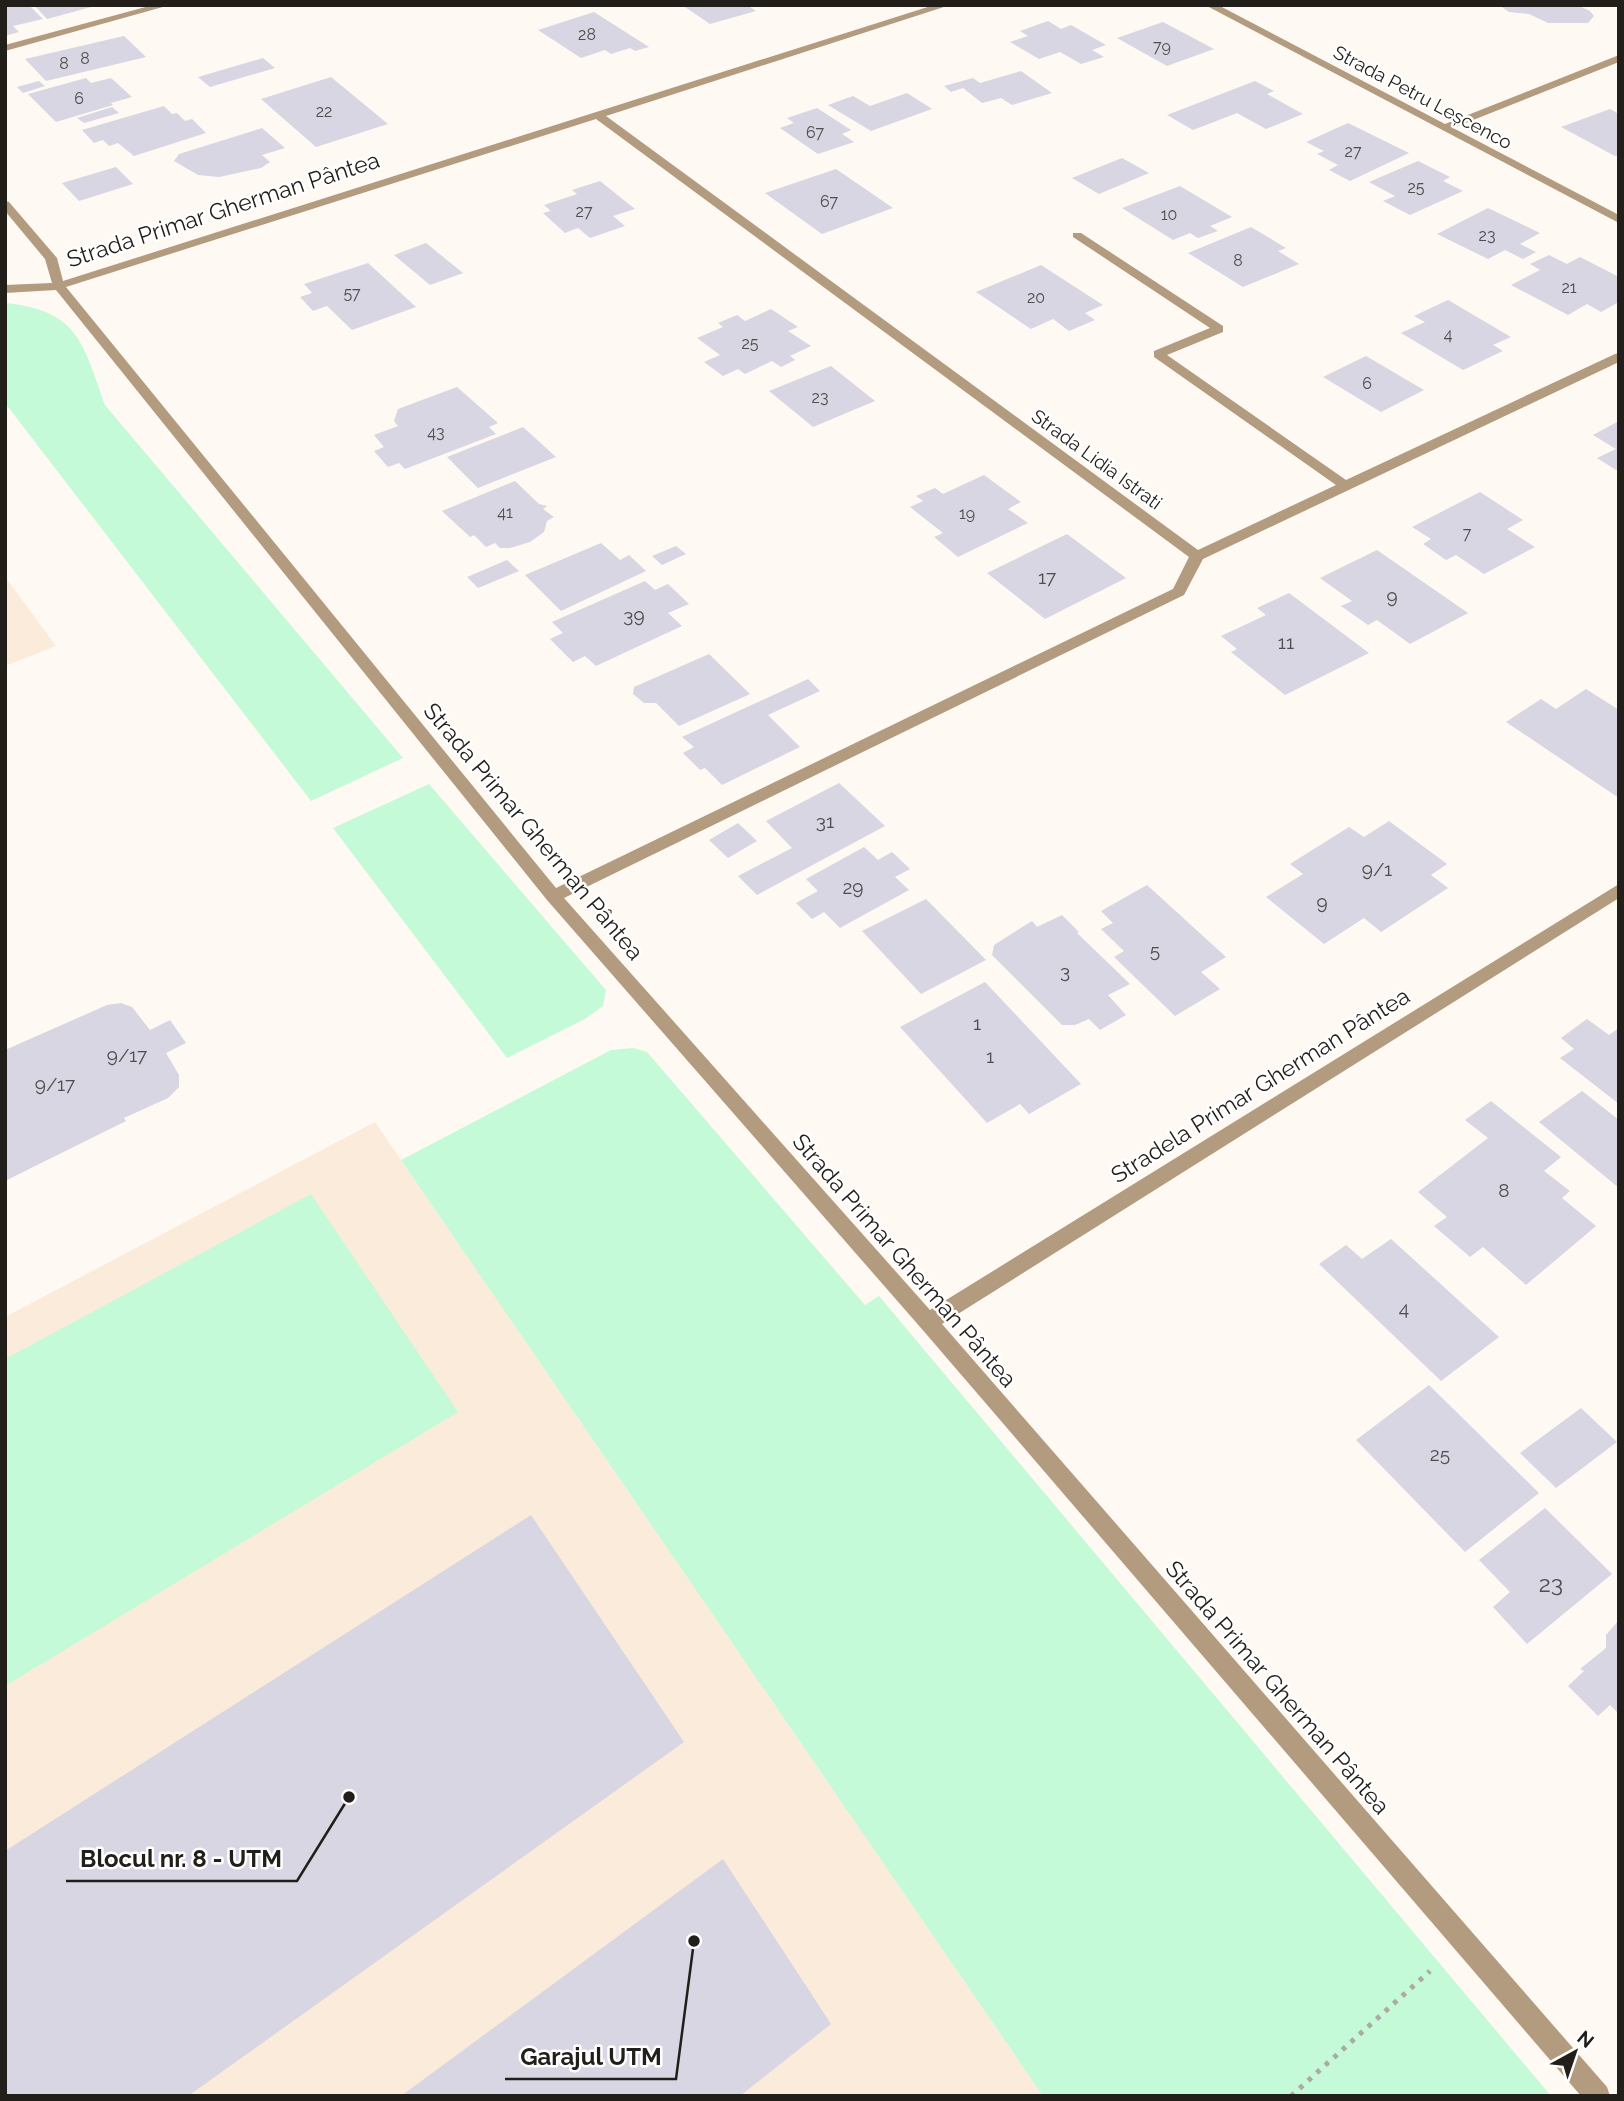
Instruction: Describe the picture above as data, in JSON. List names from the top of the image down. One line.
{"streets":{"street":["Strada Petru Leșcenco","Strada Primar Gherman Pântea","Strada Lidia Istrati","Stradela Primar Gherman Pântea"]},"crossings":[["Strada Primar Gherman Pântea","Strada Lidia Istrati"],["Strada Primar Gherman Pântea","Stradela Primar Gherman Pântea"]],"places":["Blocul nr. 8 - UTM","Garajul UTM"],"house_numbers":["28","79","8","8","6","22","67","27","25","67","27","10","23","8","21","57","20","4","25","6","23","43","41","19","7","17","9","39","11","31","9/1","29","9","5","3","1","9/17","1","9/17","8","4","25","23"],"north":"top right"}
